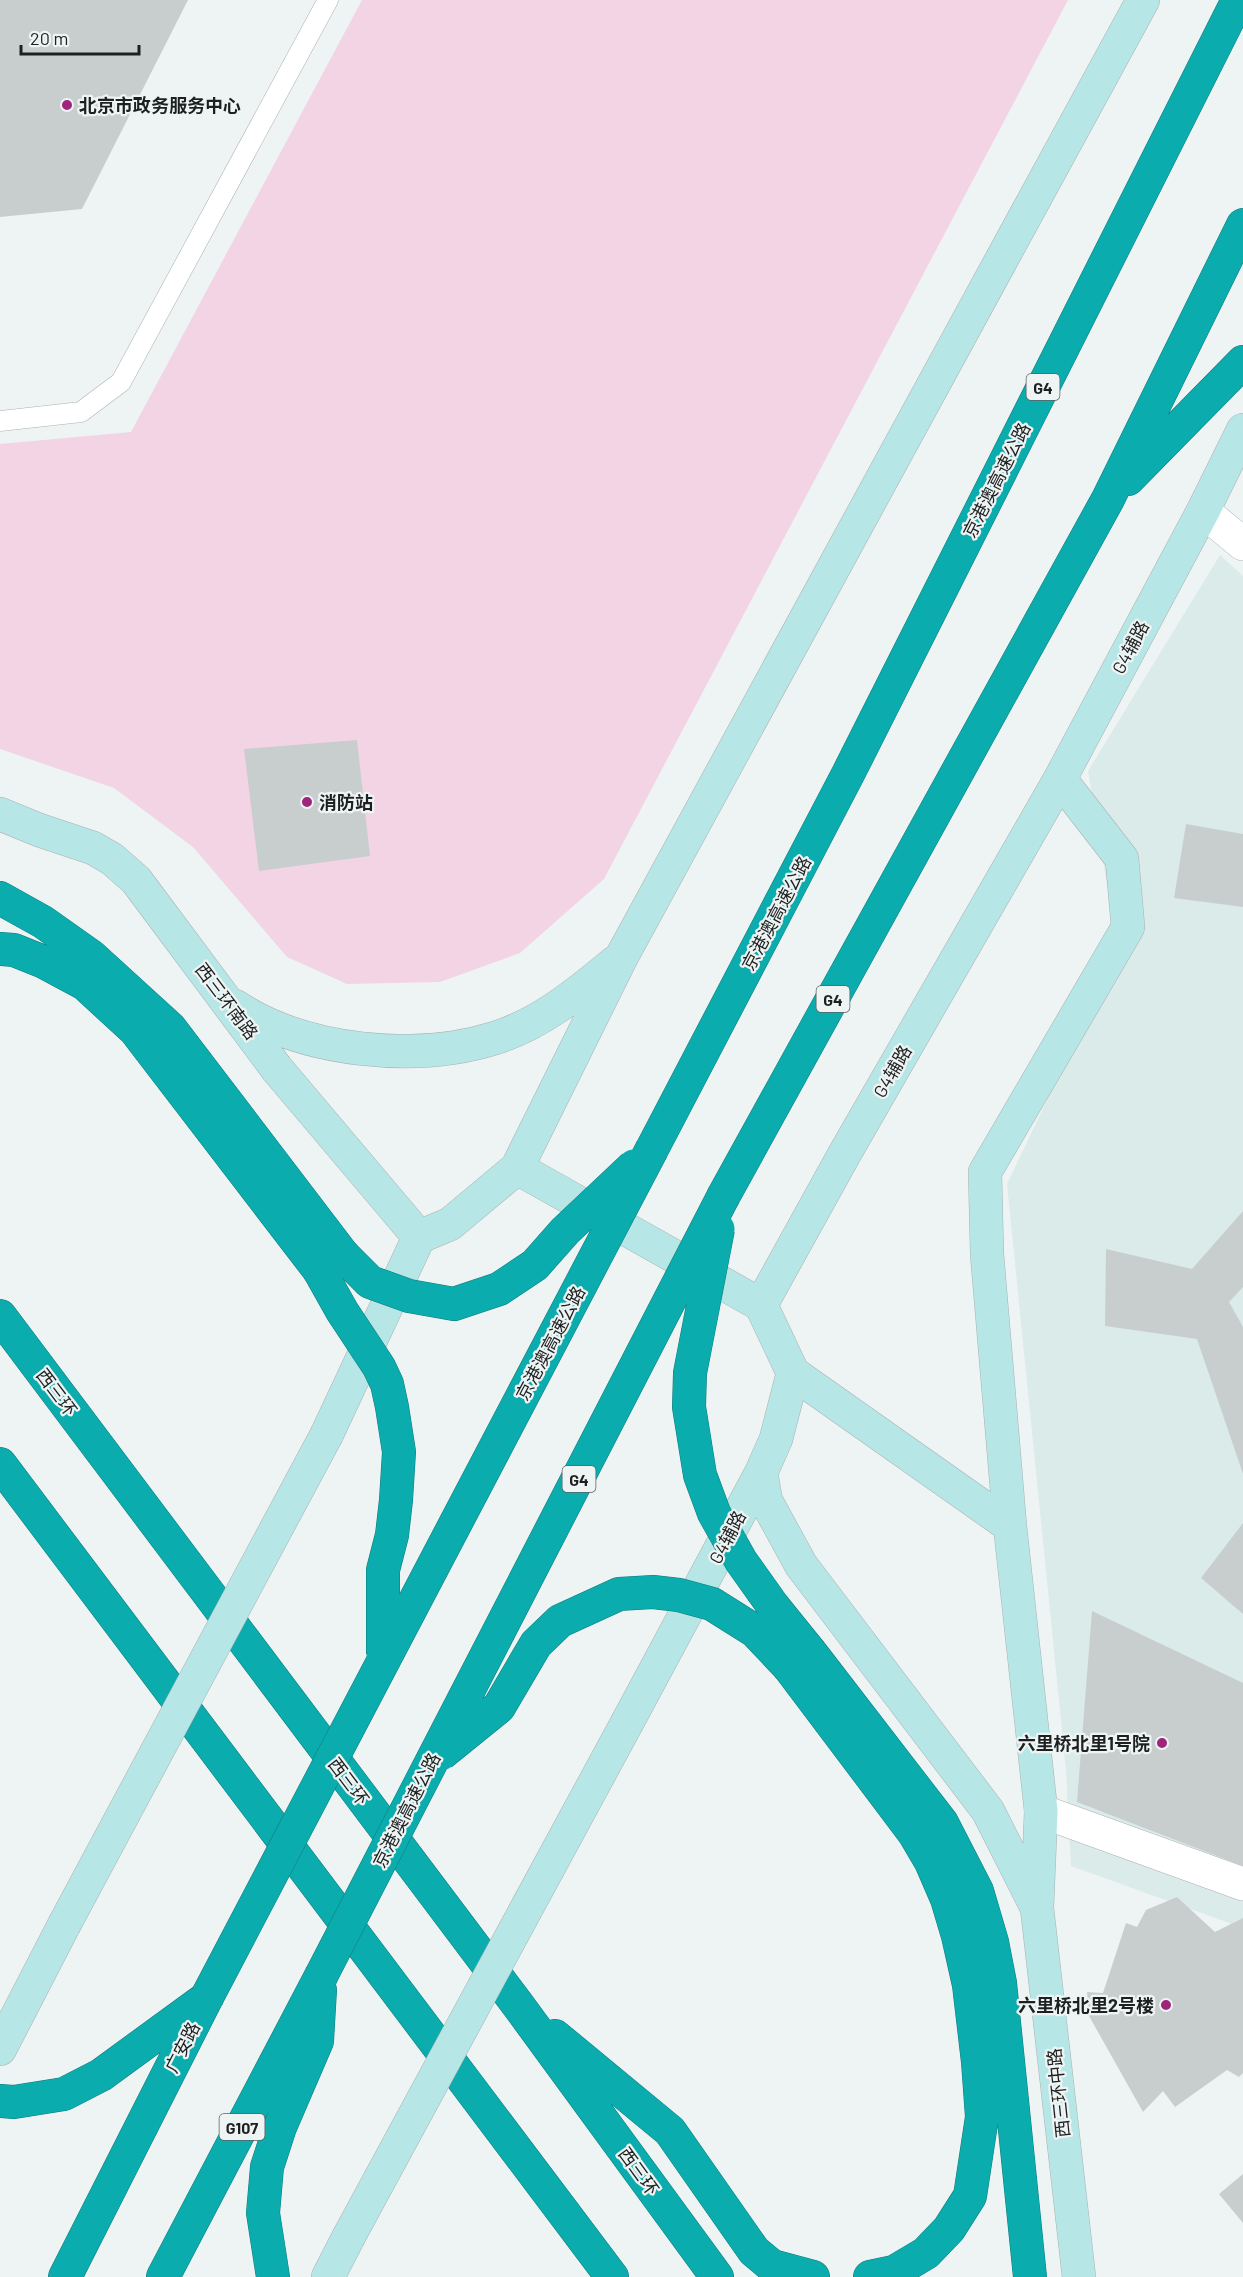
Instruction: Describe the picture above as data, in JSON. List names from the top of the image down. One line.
{"streets":{"highway":["G4","京港澳高速公路","西三环","广安路","G107"],"street":["G4辅路","西三环南路","西三环中路"]},"crossings":[["京港澳高速公路","广安路"],["京港澳高速公路","G107"]],"places":["北京市政务服务中心","消防站","六里桥北里1号院","六里桥北里2号楼"],"scale_bar":"20 m"}
